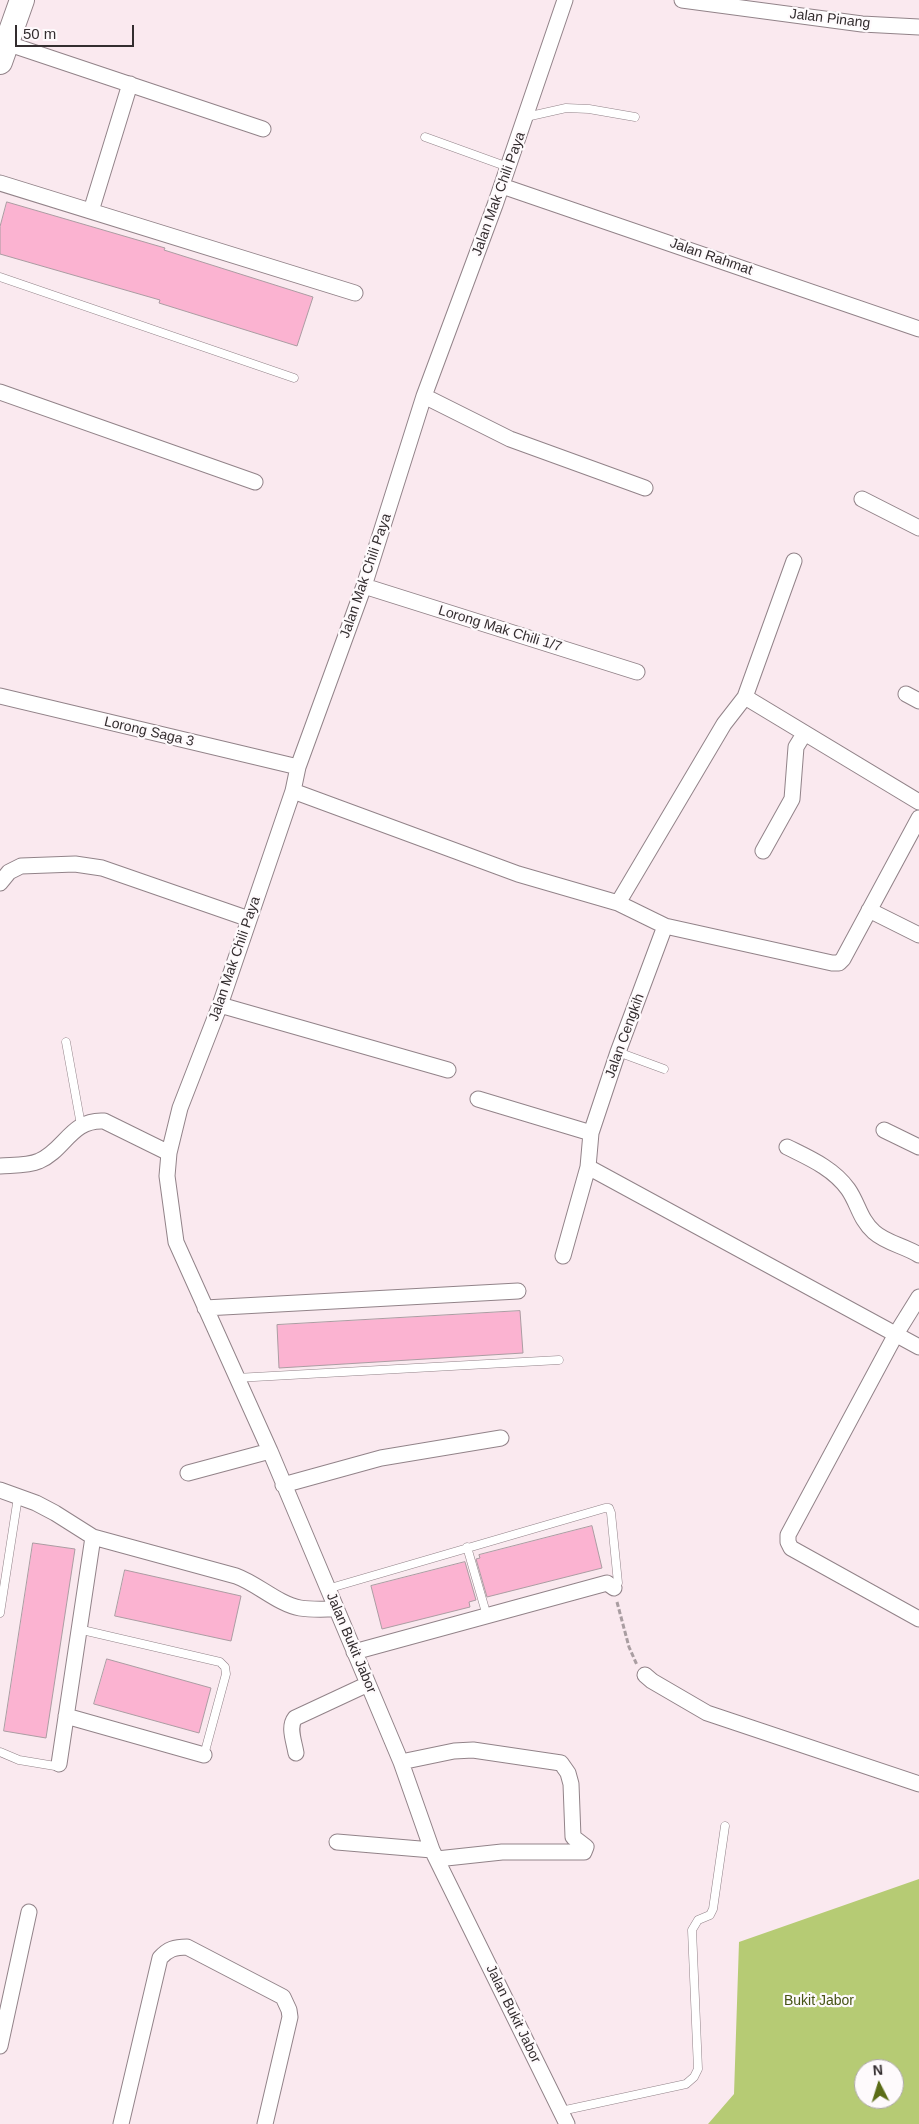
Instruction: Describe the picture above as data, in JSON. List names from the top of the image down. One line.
{"streets":{"street":["Jalan Pinang","Jalan Mak Chili Paya","Jalan Rahmat","Lorong Mak Chili 1/7","Lorong Saga 3","Jalan Cengkih","Jalan Bukit Jabor"]},"crossings":[["Jalan Mak Chili Paya","Jalan Rahmat"],["Jalan Mak Chili Paya","Lorong Mak Chili 1/7"],["Jalan Mak Chili Paya","Lorong Saga 3"],["Jalan Mak Chili Paya","Jalan Bukit Jabor"]],"parks":["Bukit Jabor"],"scale_bar":"50 m","north":"top"}
